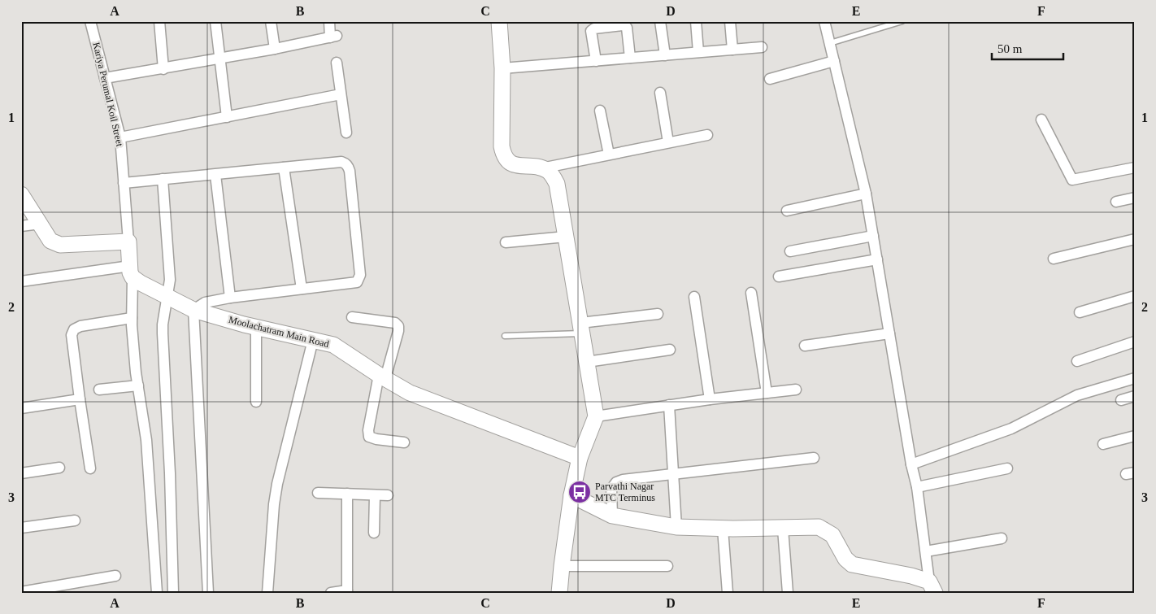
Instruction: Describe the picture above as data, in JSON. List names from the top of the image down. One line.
{"streets":{"street":["Kariya Perumal Koil Street","Moolachatram Main Road"]},"places":{"bus stop":["Parvathi Nagar MTC Terminus"]},"scale_bar":"50 m","grid":{"columns":["A","B","C","D","E","F"],"rows":["1","2","3"]}}
